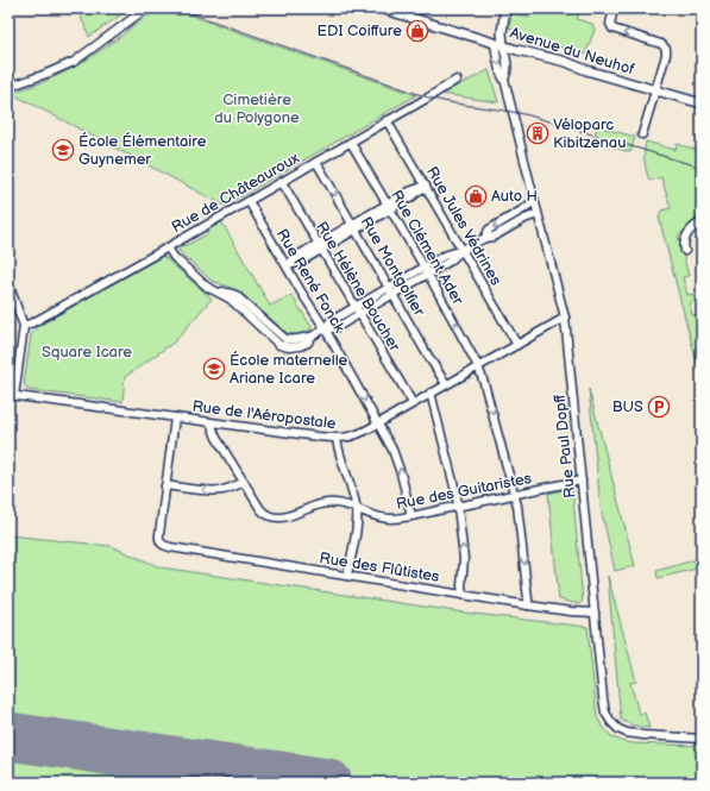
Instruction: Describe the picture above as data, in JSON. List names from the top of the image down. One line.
{"streets":{"street":["Avenue du Neuhof","Rue de Châteauroux","Rue Jules Védrines","Rue Clément Ader","Rue Montgolfier","Rue René Fonck","Rue Hélène Boucher","Rue de l'Aéropostale","Rue Paul Dopff","Rue des Guitaristes","Rue des Flûtistes"]},"crossings":[["Avenue du Neuhof","Rue Paul Dopff"],["Rue de Châteauroux","Rue Jules Védrines"],["Rue de Châteauroux","Rue Clément Ader"],["Rue de Châteauroux","Rue Montgolfier"],["Rue de Châteauroux","Rue René Fonck"],["Rue de Châteauroux","Rue Hélène Boucher"],["Rue Jules Védrines","Rue de l'Aéropostale"],["Rue Clément Ader","Rue de l'Aéropostale"],["Rue Clément Ader","Rue des Guitaristes"],["Rue Clément Ader","Rue des Flûtistes"],["Rue Montgolfier","Rue de l'Aéropostale"],["Rue René Fonck","Rue de l'Aéropostale"],["Rue René Fonck","Rue des Guitaristes"],["Rue Hélène Boucher","Rue de l'Aéropostale"],["Rue de l'Aéropostale","Rue Paul Dopff"],["Rue de l'Aéropostale","Rue des Guitaristes"],["Rue Paul Dopff","Rue des Guitaristes"],["Rue Paul Dopff","Rue des Flûtistes"]],"parks":["Cimetière du Polygone","Square Icare"],"places":{"shop":["EDI Coiffure","Auto H"],"building":["Véloparc Kibitzenau"],"school or university":["École Élémentaire Guynemer","École maternelle Ariane Icare"],"parking":["BUS"]}}
